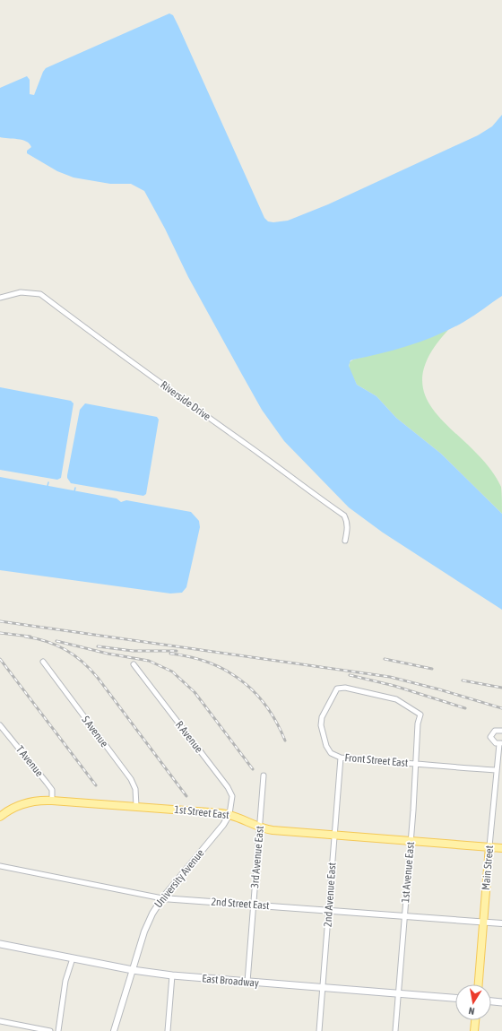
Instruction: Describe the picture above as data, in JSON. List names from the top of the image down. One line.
{"streets":{"main road":["1st Street East","Main Street","East Broadway"],"street":["Riverside Drive","S Avenue","R Avenue","Front Street East","T Avenue","3rd Avenue East","1st Avenue East","University Avenue","2nd Avenue East","2nd Street East"]},"crossings":[["S Avenue","1st Street East"],["R Avenue","1st Street East"],["R Avenue","University Avenue"],["Front Street East","Main Street"],["Front Street East","1st Avenue East"],["Front Street East","2nd Avenue East"],["T Avenue","1st Street East"],["1st Street East","3rd Avenue East"],["1st Street East","Main Street"],["1st Street East","1st Avenue East"],["1st Street East","University Avenue"],["1st Street East","2nd Avenue East"],["3rd Avenue East","2nd Street East"],["3rd Avenue East","East Broadway"],["Main Street","2nd Street East"],["1st Avenue East","2nd Street East"],["1st Avenue East","East Broadway"],["University Avenue","2nd Street East"],["University Avenue","East Broadway"],["2nd Avenue East","2nd Street East"],["2nd Avenue East","East Broadway"]],"north":"bottom"}
